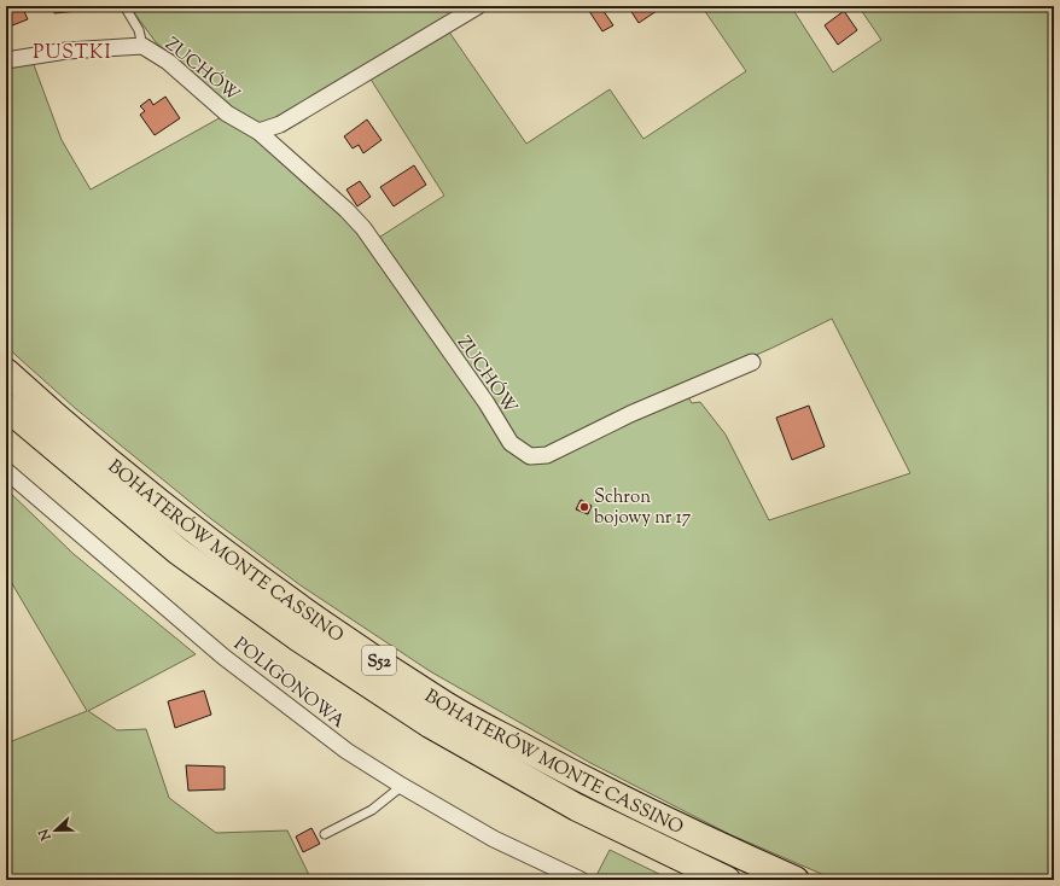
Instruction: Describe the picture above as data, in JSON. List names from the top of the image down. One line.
{"streets":{"highway":["BOHATERÓW MONTE CASSINO","S52"],"street":["ZUCHÓW","POLIGONOWA"]},"districts":["PUSTKI"],"places":["Schron bojowy nr 17"],"north":"left"}
